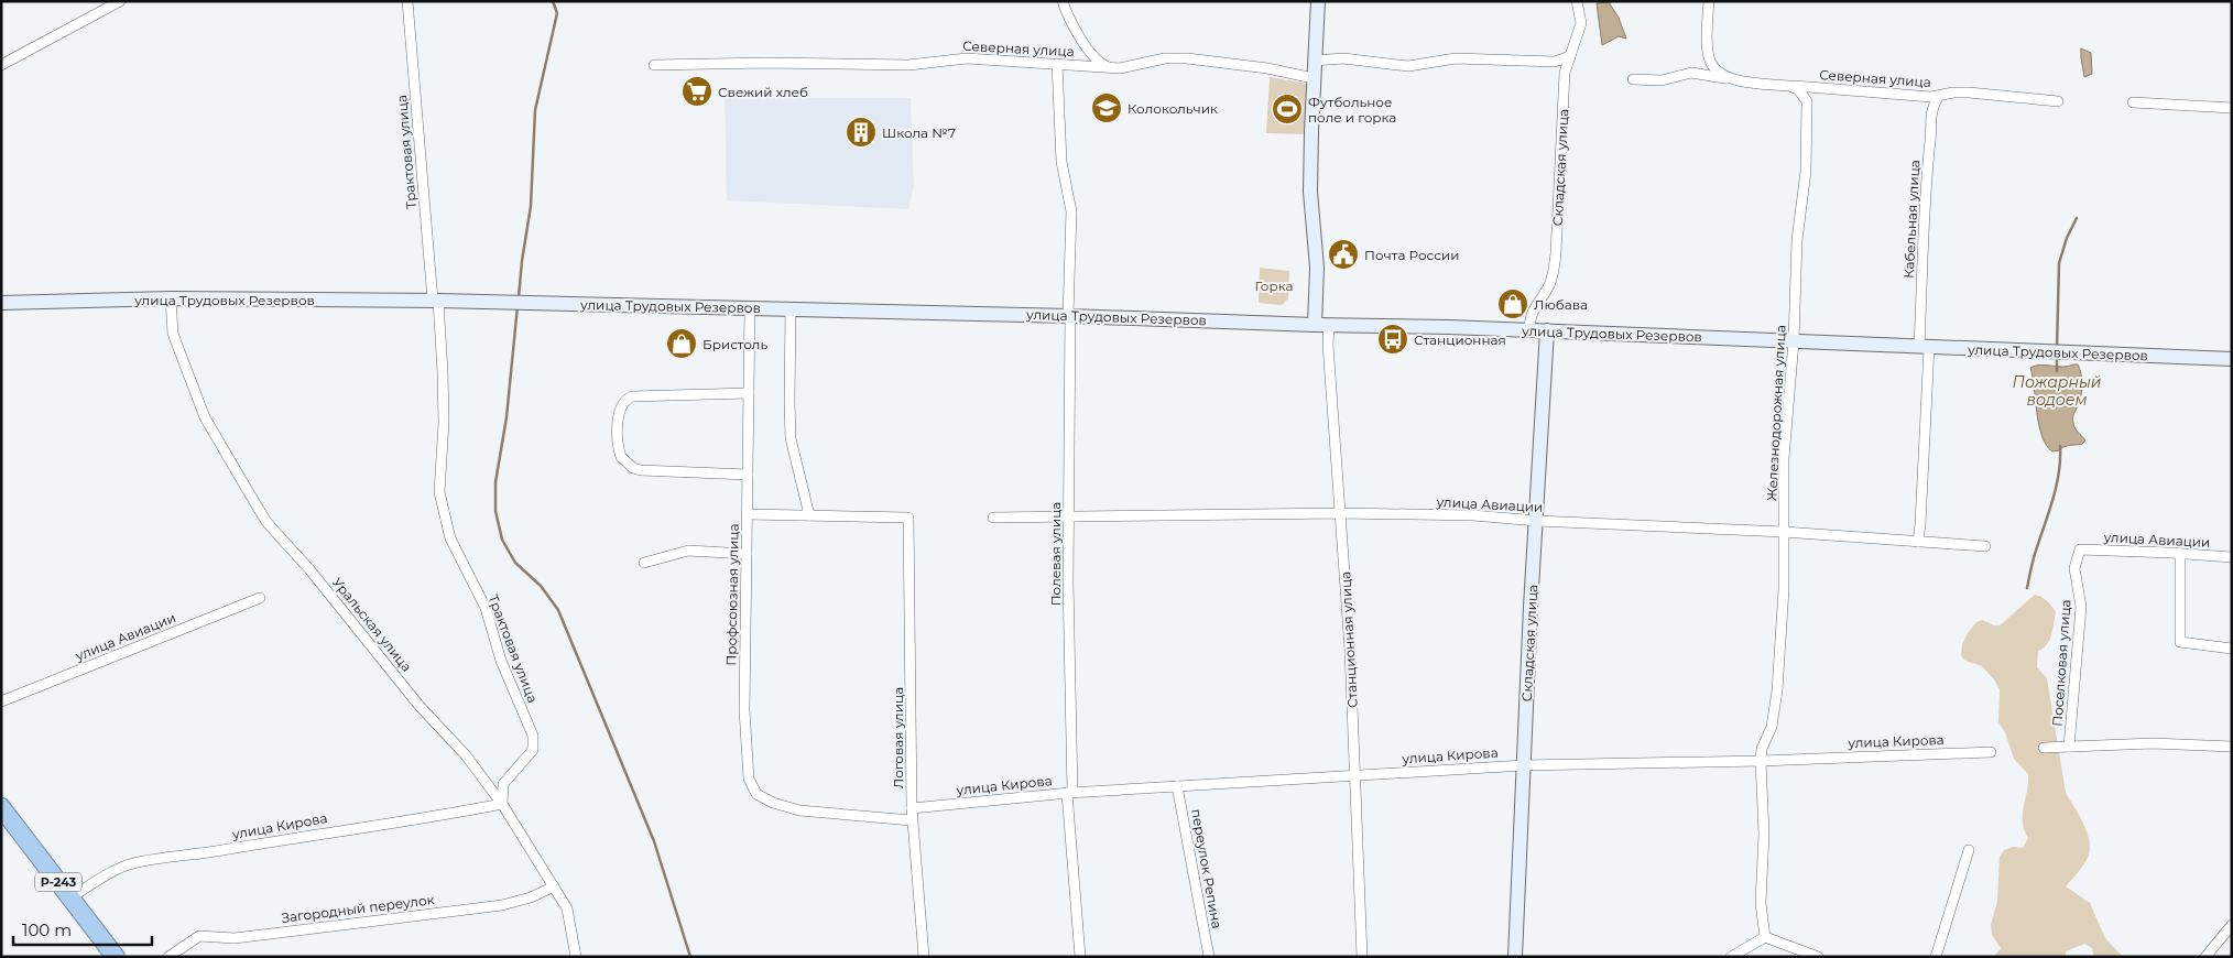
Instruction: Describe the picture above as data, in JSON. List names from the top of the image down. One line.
{"streets":{"highway":["Р-243"],"main road":["Складская улица","улица Трудовых Резервов","Станционная улица"],"street":["Северная улица","Трактовая улица","Кабельная улица","Железнодорожная улица","улица Авиации","Полевая улица","Профсоюзная улица","Уральская улица","Поселковая улица","Логовая улица","улица Кирова","переулок Репина","Загородный переулок"]},"crossings":[["Северная улица","Кабельная улица"],["Северная улица","Железнодорожная улица"],["Северная улица","Полевая улица"],["Северная улица","Станционная улица"],["Трактовая улица","улица Трудовых Резервов"],["Трактовая улица","Уральская улица"],["Трактовая улица","улица Кирова"],["Складская улица","улица Трудовых Резервов"],["Складская улица","улица Авиации"],["Складская улица","улица Кирова"],["Кабельная улица","улица Трудовых Резервов"],["Кабельная улица","улица Авиации"],["улица Трудовых Резервов","Железнодорожная улица"],["улица Трудовых Резервов","Полевая улица"],["улица Трудовых Резервов","Профсоюзная улица"],["улица Трудовых Резервов","Уральская улица"],["улица Трудовых Резервов","Станционная улица"],["Железнодорожная улица","улица Авиации"],["Железнодорожная улица","улица Кирова"],["улица Авиации","Полевая улица"],["улица Авиации","Станционная улица"],["улица Авиации","Поселковая улица"],["Полевая улица","улица Кирова"],["Профсоюзная улица","Логовая улица"],["Уральская улица","улица Кирова"],["Уральская улица","Загородный переулок"],["Станционная улица","улица Кирова"],["Логовая улица","улица Кирова"],["улица Кирова","переулок Репина"],["улица Кирова","Р-243"]],"water":["Пожарный водоем"],"parks":["Горка"],"places":{"supermarket":["Свежий хлеб"],"school or university":["Колокольчик"],"sports":["Футбольное поле и горка"],"building":["Школа №7"],"public building":["Почта России"],"shop":["Любава","Бристоль"],"bus stop":["Станционная"]},"scale_bar":"100 m"}
